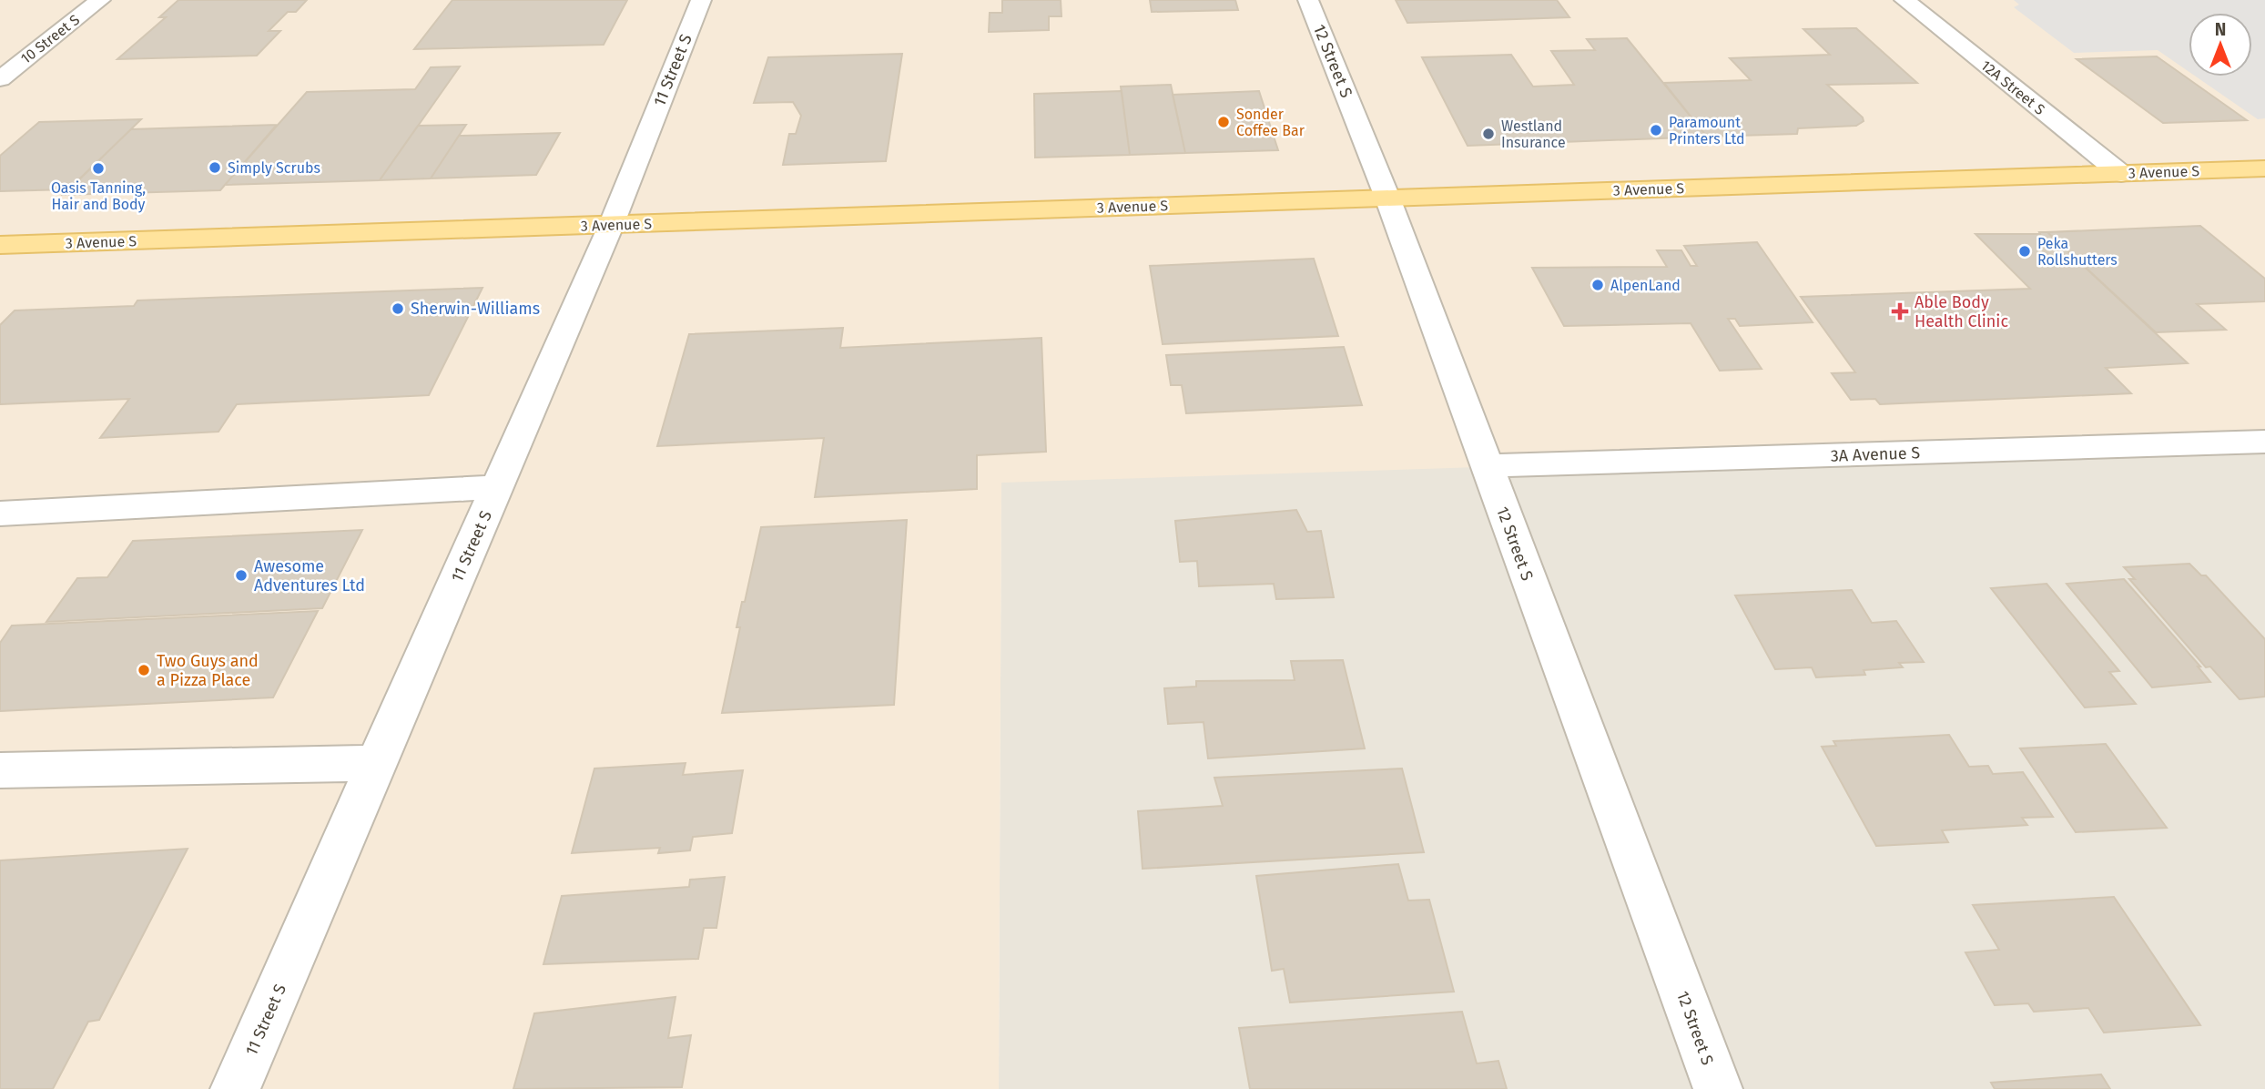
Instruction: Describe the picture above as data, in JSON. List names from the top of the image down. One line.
{"streets":{"main road":["3 Avenue S"],"street":["10 Street S","12 Street S","11 Street S","12A Street S","3A Avenue S"]},"crossings":[["12 Street S","3 Avenue S"],["12 Street S","3A Avenue S"],["11 Street S","3 Avenue S"],["12A Street S","3 Avenue S"]],"places":{"other":["Sonder Coffee Bar","Paramount Printers Ltd","Westland Insurance","Simply Scrubs","Oasis Tanning, Hair and Body","Peka Rollshutters","AlpenLand","Sherwin-Williams","Awesome Adventures Ltd","Two Guys and a Pizza Place"],"health":["Able Body Health Clinic"]},"north":"top"}
